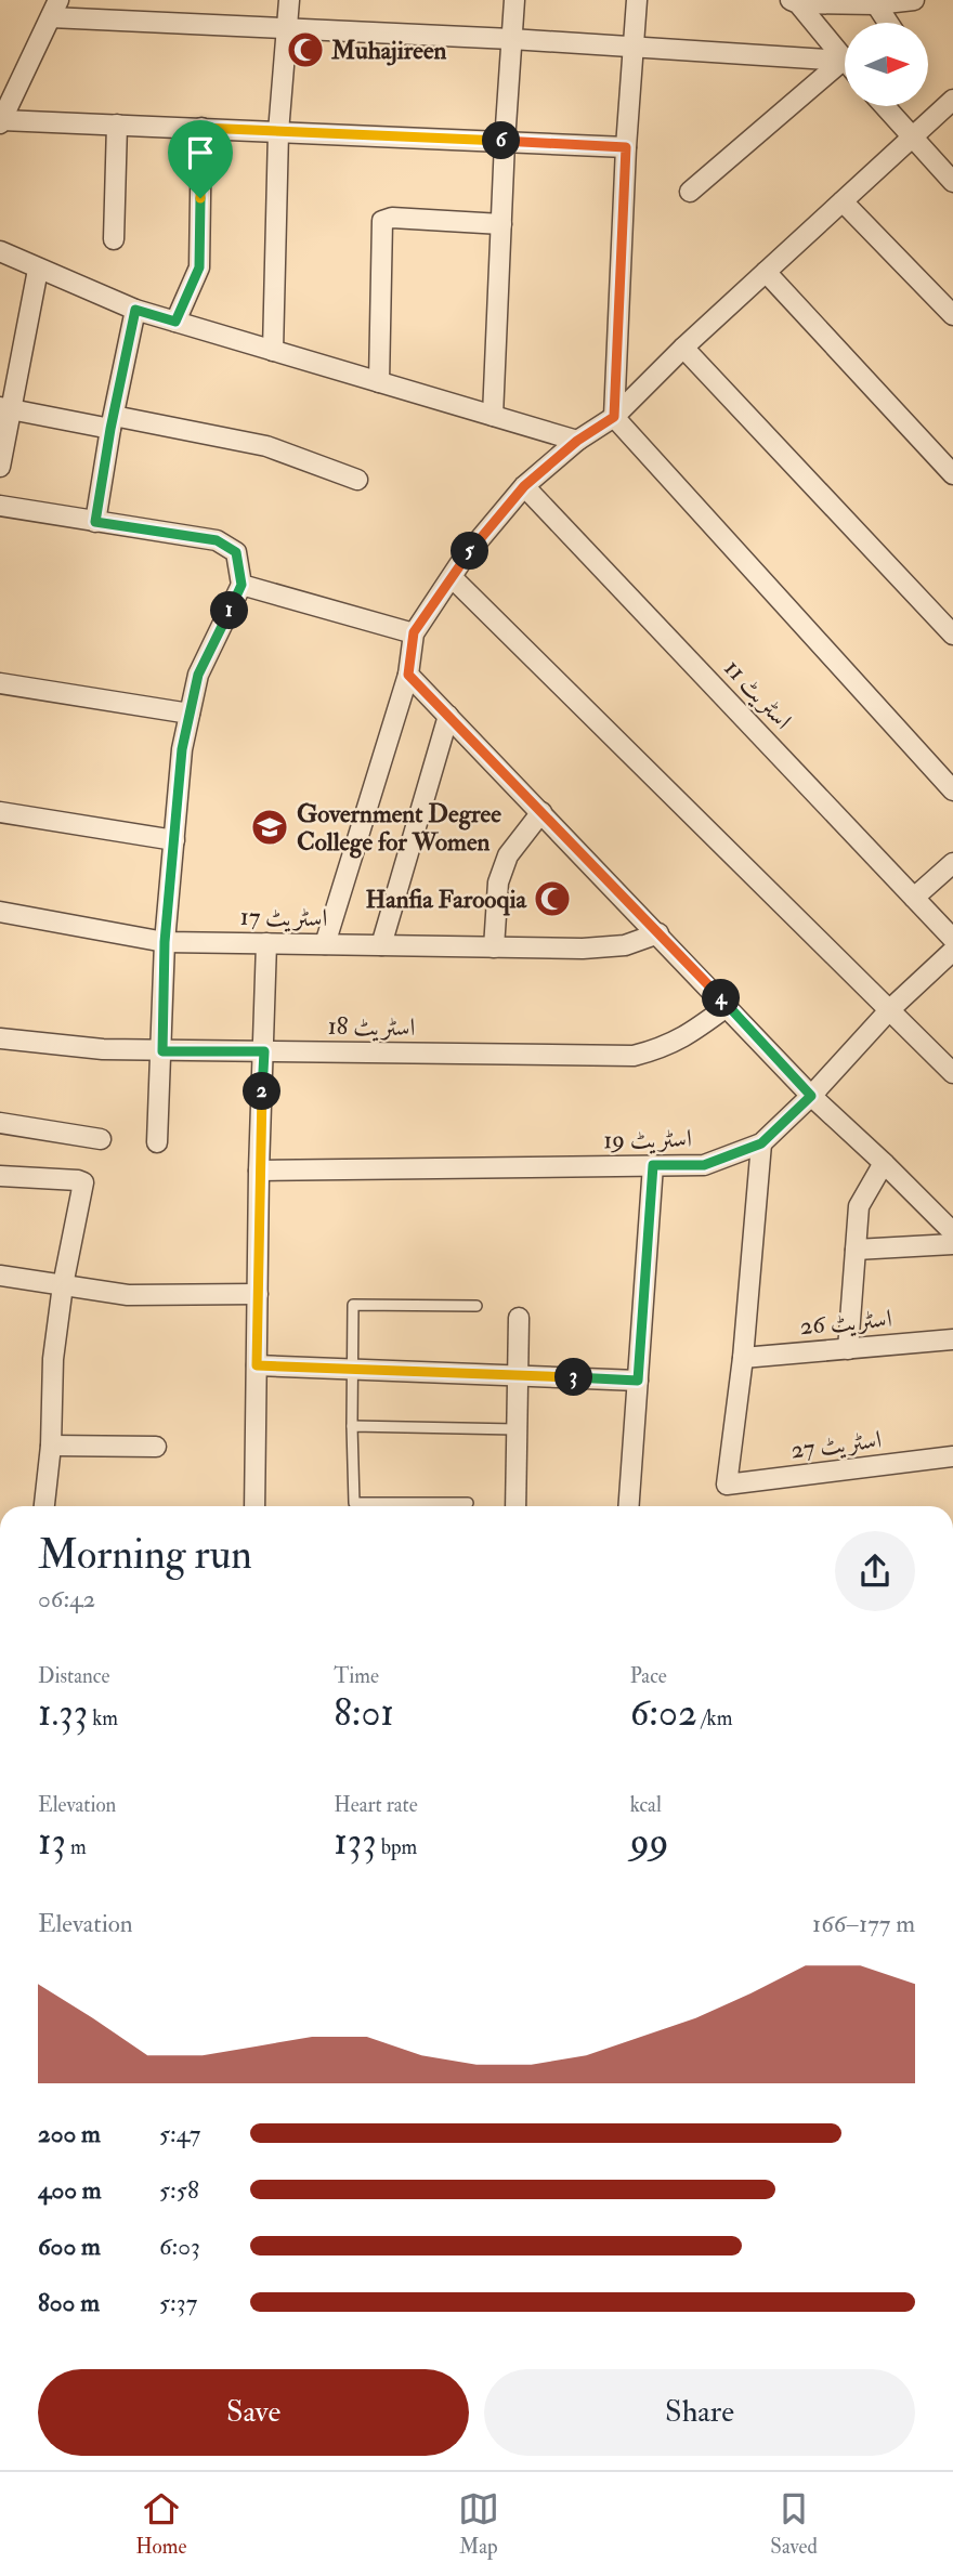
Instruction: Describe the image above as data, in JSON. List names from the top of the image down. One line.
{"streets":{"street":["اسٹریٹ 11","اسٹریٹ 17","اسٹریٹ 18","اسٹریٹ 19","اسٹریٹ 26","اسٹریٹ 27"]},"crossings":[["اسٹریٹ 26","اسٹریٹ 27"]],"places":{"mosque":["Muhajireen","Hanfia Farooqia"],"school or university":["Government Degree College for Women"]},"north":"right","page":{"pins":["6","5","1","4","2","3"],"heading":["Morning run","06:42"],"stats":[["Distance","1.33 km"],["Time","8:01"],["Pace","6:02 /km"],["Elevation","13 m"],["Heart rate","133 bpm"],["kcal","99"]],"chart":["Elevation","166–177 m"],"list":[{"name":"200 m","note":"5:47"},{"name":"400 m","note":"5:58"},{"name":"600 m","note":"6:03"},{"name":"800 m","note":"5:37"}],"buttons":["Save","Share"],"tabs":["Home","Map","Saved"]}}
